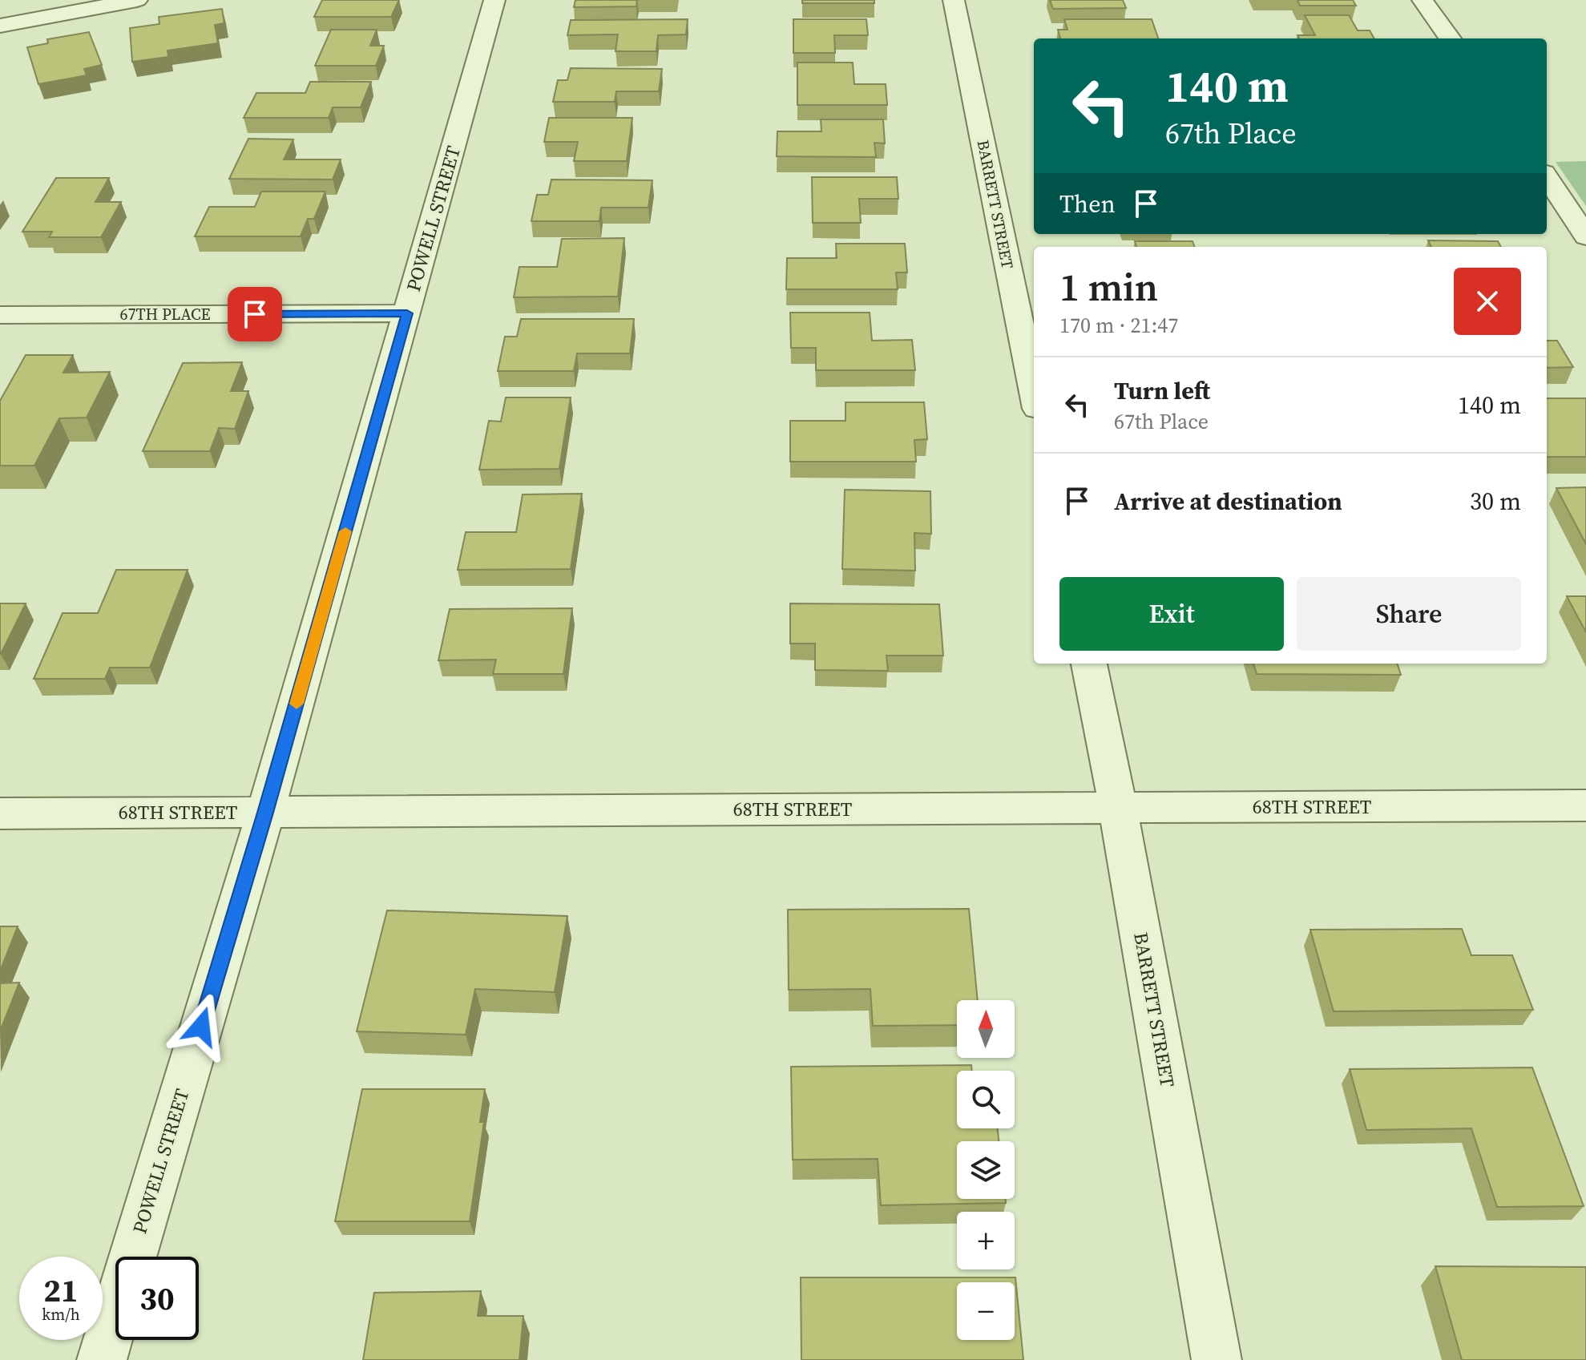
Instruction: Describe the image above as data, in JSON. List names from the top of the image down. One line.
{"streets":{"street":["BARRETT STREET","POWELL STREET","67TH PLACE","68TH STREET"]},"crossings":[["BARRETT STREET","68TH STREET"],["POWELL STREET","67TH PLACE"],["POWELL STREET","68TH STREET"]],"north":"top","page":{"turn":["140 m","67th Place"],"then":"Then","heading":["1 min","170 m · 21:47"],"list":[{"name":"Turn left","note":"67th Place","value":"140 m"},{"name":"Arrive at destination","value":"30 m"}],"buttons":["Exit","Share"],"map_buttons":["+","−"],"speed":"21 km/h","limit":"30"}}
